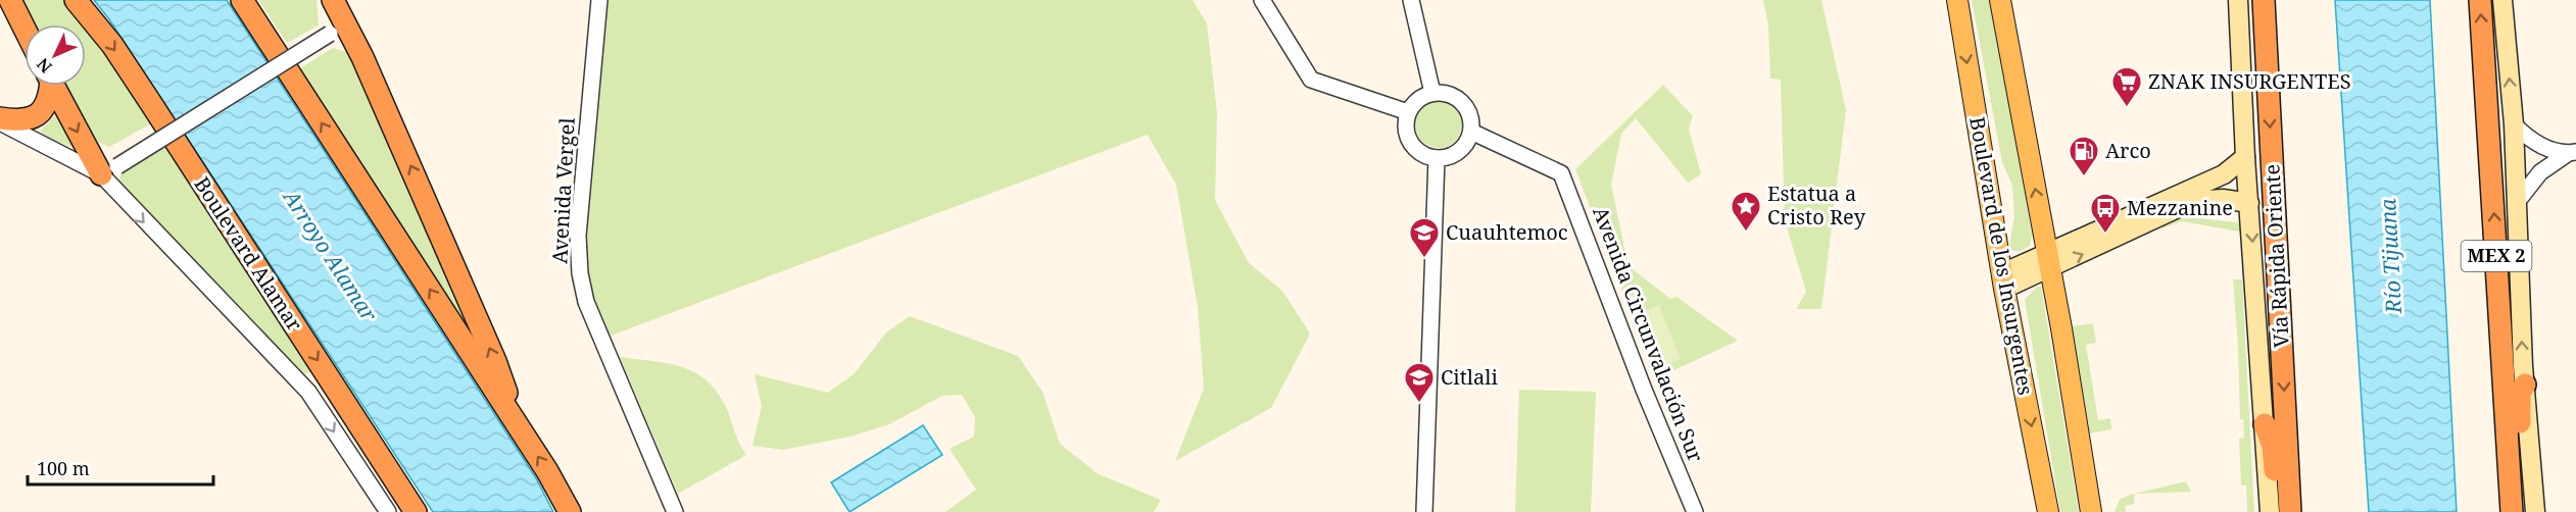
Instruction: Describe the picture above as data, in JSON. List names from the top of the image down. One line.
{"streets":{"highway":["Boulevard Alamar","Vía Rápida Oriente","MEX 2"],"main road":["Boulevard de los Insurgentes"],"street":["Avenida Vergel","Avenida Circunvalación Sur"]},"one_way":["Vía Rápida Oriente"],"water":["Arroyo Alamar","Río Tijuana"],"places":{"supermarket":["ZNAK INSURGENTES"],"fuel station":["Arco"],"place":["Estatua a Cristo Rey"],"bus stop":["Mezzanine"],"school or university":["Cuauhtemoc","Citlali"]},"scale_bar":"100 m","north":"bottom left"}
